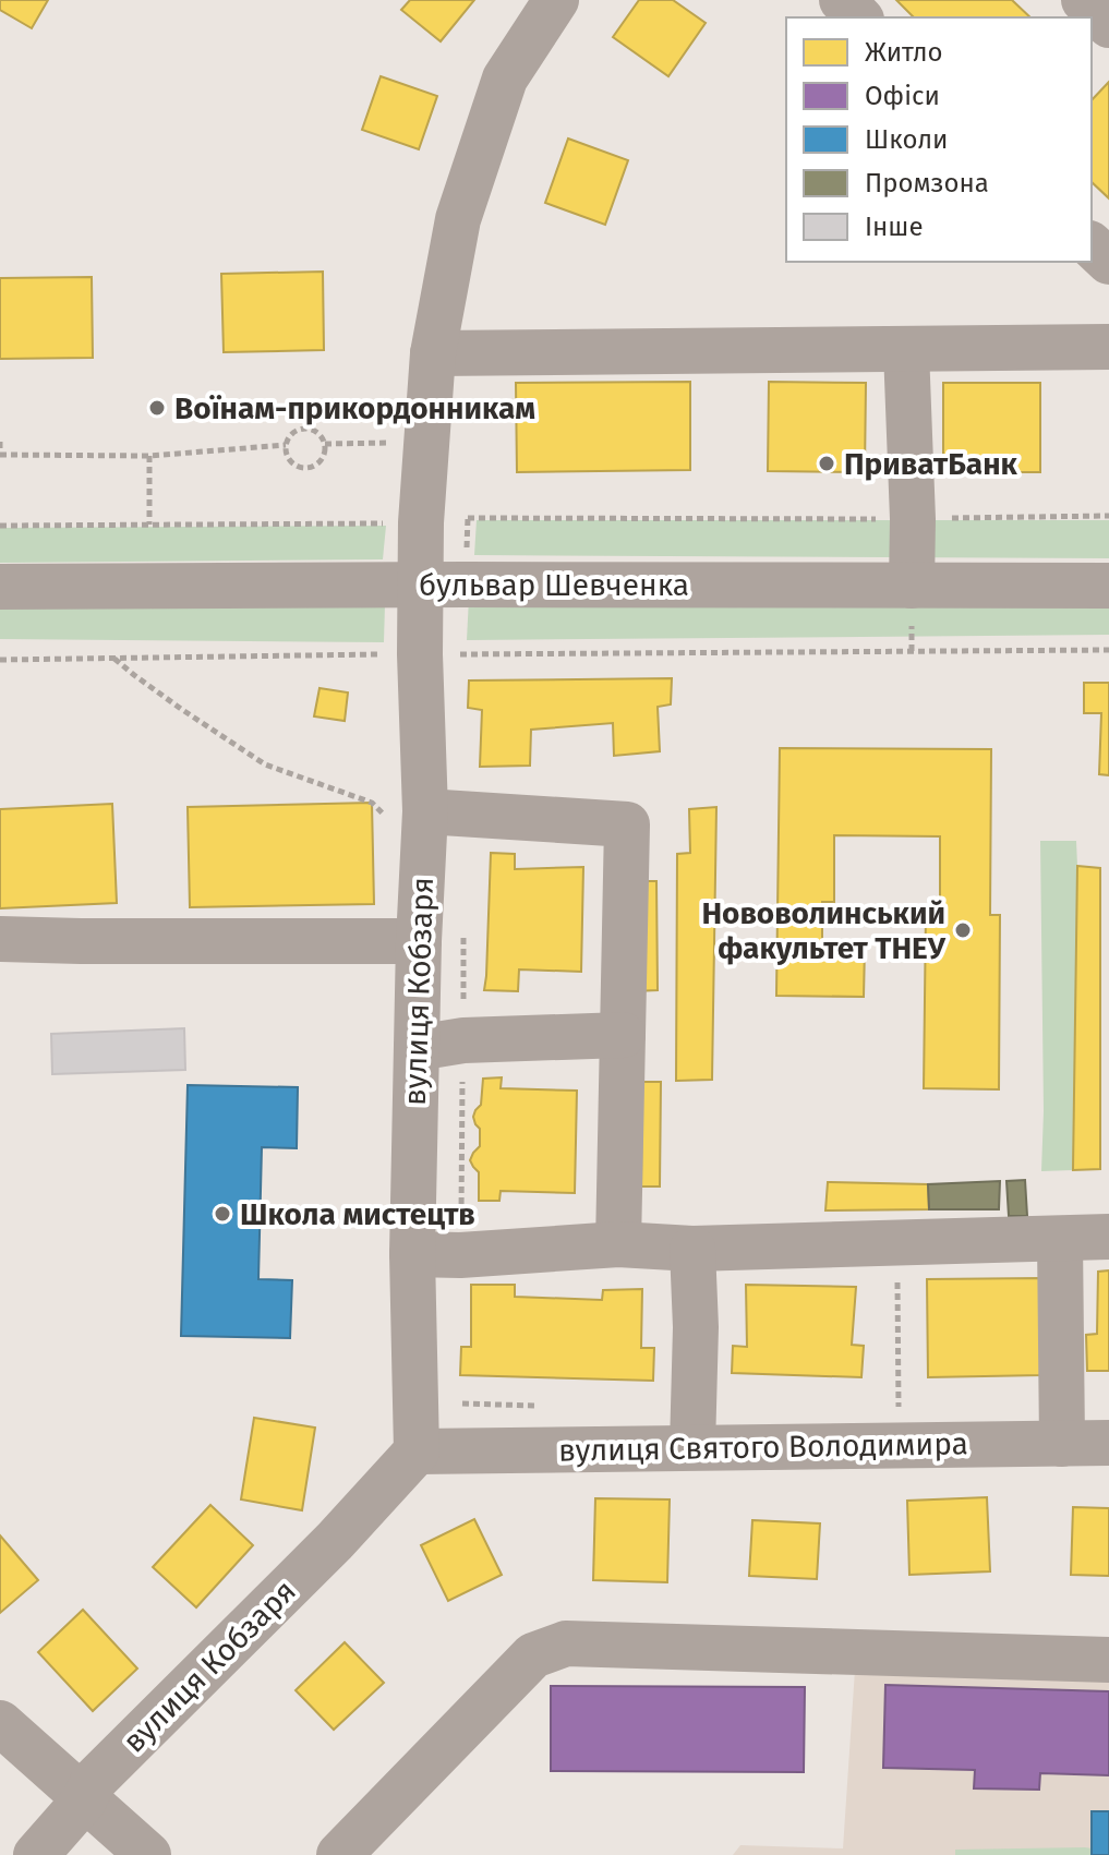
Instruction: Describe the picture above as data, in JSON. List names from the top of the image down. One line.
{"streets":{"street":["бульвар Шевченка","вулиця Кобзаря","вулиця Святого Володимира"]},"crossings":[["бульвар Шевченка","вулиця Кобзаря"],["вулиця Кобзаря","вулиця Святого Володимира"]],"places":["Воїнам-прикордонникам","ПриватБанк","Нововолинський факультет ТНЕУ","Школа мистецтв"],"legend":["Житло","Офіси","Школи","Промзона","Інше"]}
